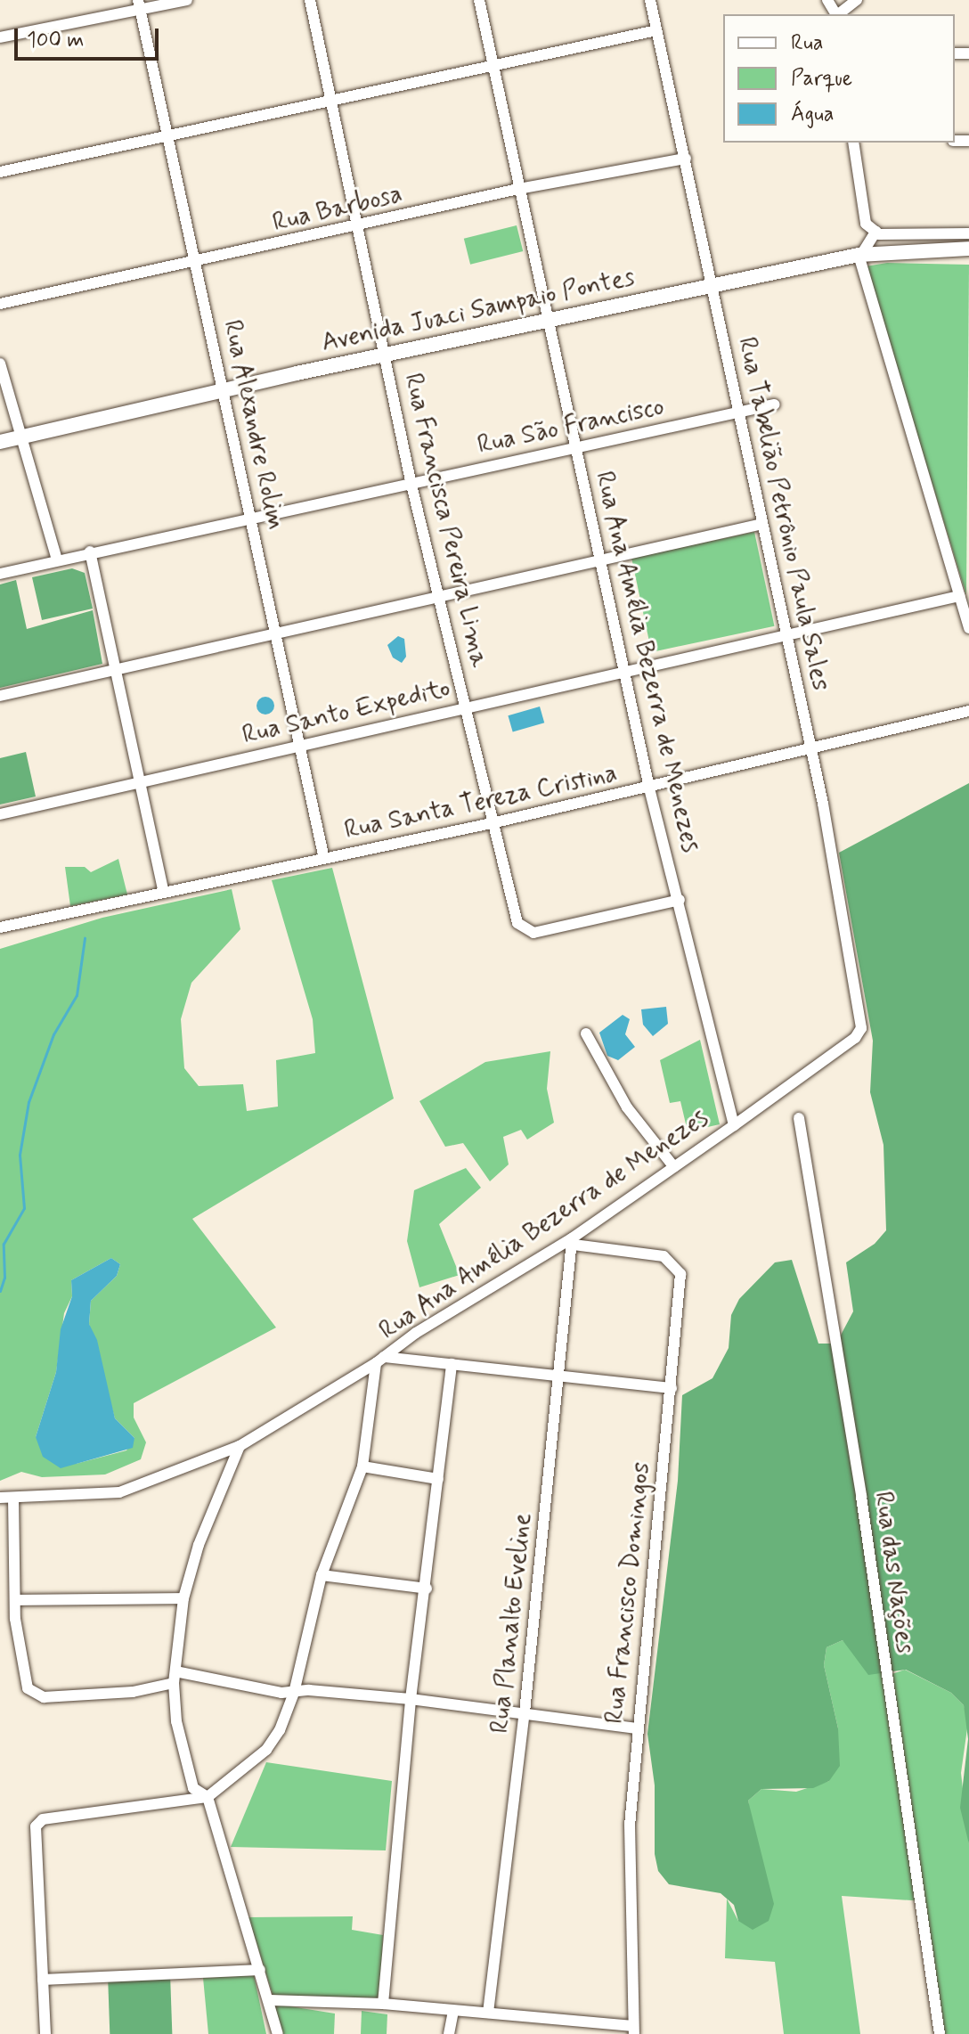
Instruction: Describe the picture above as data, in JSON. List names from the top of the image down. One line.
{"streets":{"main road":["Avenida Juaci Sampaio Pontes"],"street":["Rua Barbosa","Rua Alexandre Rolim","Rua São Francisco","Rua Tabelião Petrônio Paula Sales","Rua Francisca Pereira Lima","Rua Ana Amélia Bezerra de Menezes","Rua Santo Expedito","Rua Santa Tereza Cristina","Rua das Nações","Rua Francisco Domingos","Rua Planalto Eveline"]},"crossings":[["Rua Barbosa","Rua Alexandre Rolim"],["Rua Barbosa","Rua Tabelião Petrônio Paula Sales"],["Rua Barbosa","Rua Francisca Pereira Lima"],["Rua Barbosa","Rua Ana Amélia Bezerra de Menezes"],["Avenida Juaci Sampaio Pontes","Rua Alexandre Rolim"],["Avenida Juaci Sampaio Pontes","Rua Tabelião Petrônio Paula Sales"],["Avenida Juaci Sampaio Pontes","Rua Francisca Pereira Lima"],["Avenida Juaci Sampaio Pontes","Rua Ana Amélia Bezerra de Menezes"],["Rua Alexandre Rolim","Rua São Francisco"],["Rua Alexandre Rolim","Rua Santo Expedito"],["Rua Alexandre Rolim","Rua Santa Tereza Cristina"],["Rua São Francisco","Rua Tabelião Petrônio Paula Sales"],["Rua São Francisco","Rua Francisca Pereira Lima"],["Rua São Francisco","Rua Ana Amélia Bezerra de Menezes"],["Rua Tabelião Petrônio Paula Sales","Rua Ana Amélia Bezerra de Menezes"],["Rua Tabelião Petrônio Paula Sales","Rua Santo Expedito"],["Rua Tabelião Petrônio Paula Sales","Rua Santa Tereza Cristina"],["Rua Francisca Pereira Lima","Rua Ana Amélia Bezerra de Menezes"],["Rua Francisca Pereira Lima","Rua Santo Expedito"],["Rua Francisca Pereira Lima","Rua Santa Tereza Cristina"],["Rua Ana Amélia Bezerra de Menezes","Rua Santo Expedito"],["Rua Ana Amélia Bezerra de Menezes","Rua Santa Tereza Cristina"],["Rua Ana Amélia Bezerra de Menezes","Rua Francisco Domingos"],["Rua Ana Amélia Bezerra de Menezes","Rua Planalto Eveline"],["Rua Francisco Domingos","Rua Planalto Eveline"]],"legend":["Rua","Parque","Água"],"scale_bar":"100 m"}
